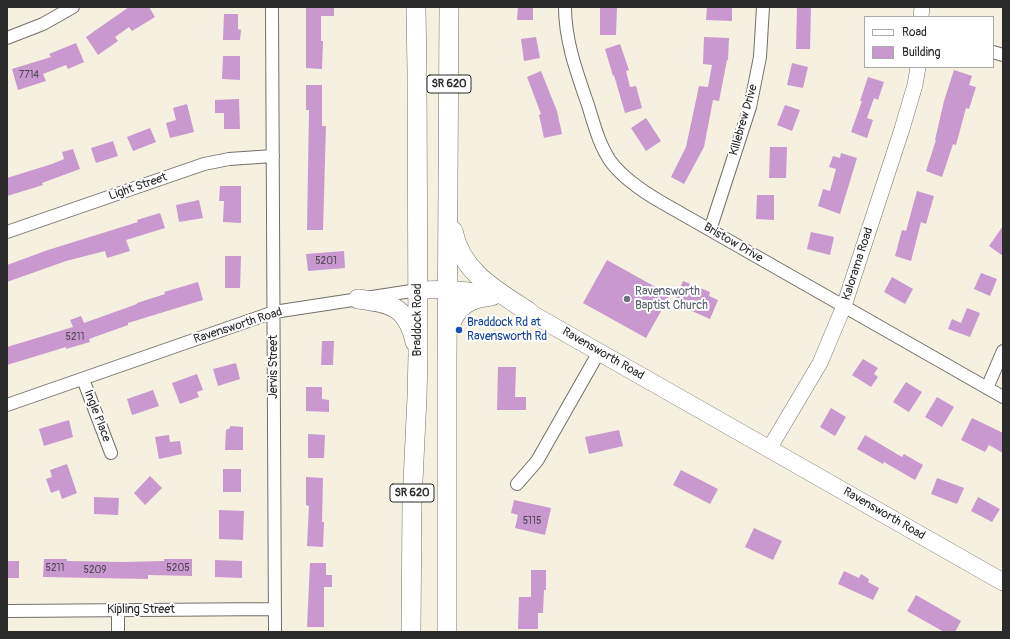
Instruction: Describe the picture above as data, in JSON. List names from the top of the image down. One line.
{"streets":{"main road":["SR 620","Braddock Road","Ravensworth Road"],"street":["Killebrew Drive","Light Street","Bristow Drive","Kalorama Road","Jervis Street","Ingle Place","Kipling Street"]},"crossings":[["SR 620","Ravensworth Road"],["Killebrew Drive","Bristow Drive"],["Light Street","Jervis Street"],["Bristow Drive","Kalorama Road"],["Kalorama Road","Ravensworth Road"],["Braddock Road","Ravensworth Road"],["Ravensworth Road","Jervis Street"],["Ravensworth Road","Ingle Place"],["Jervis Street","Kipling Street"]],"places":["Ravensworth Baptist Church","Braddock Rd at Ravensworth Rd"],"house_numbers":["7714","5201","5211","5115","5211","5205","5209"],"legend":["Road","Building"]}
